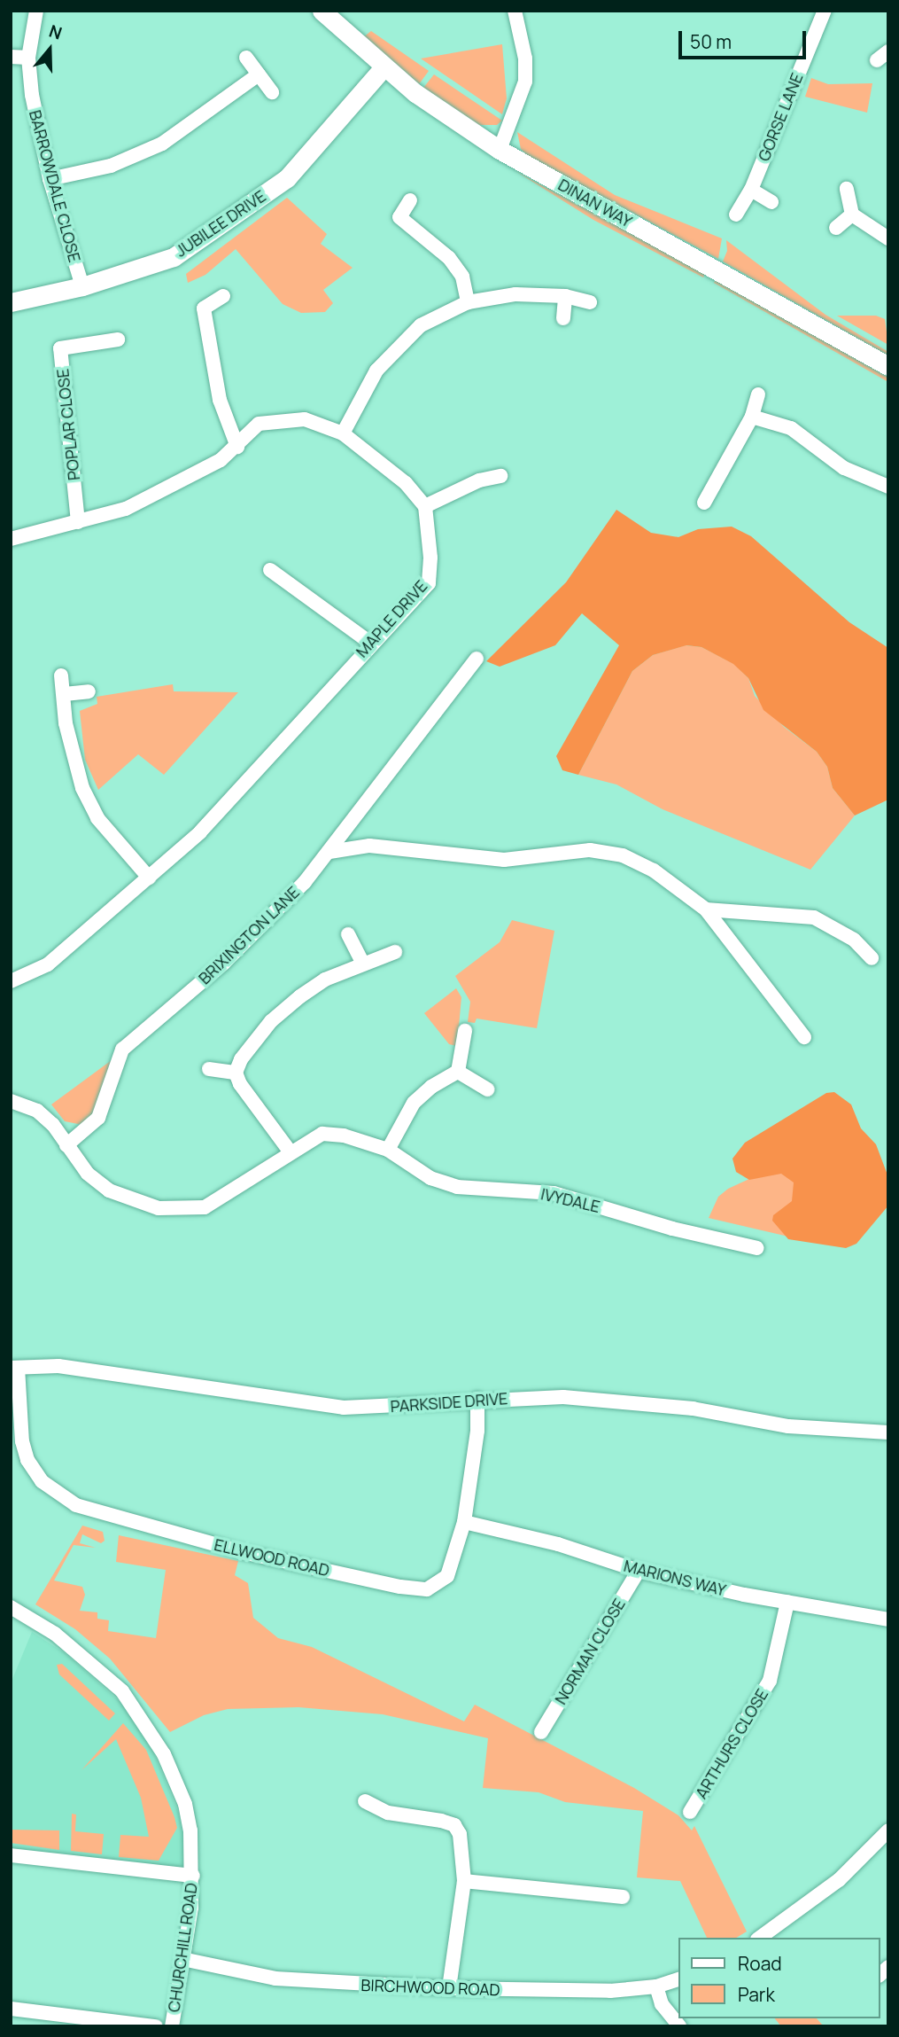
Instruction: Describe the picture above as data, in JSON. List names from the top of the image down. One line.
{"streets":{"street":["GORSE LANE","BARROWDALE CLOSE","DINAN WAY","JUBILEE DRIVE","POPLAR CLOSE","MAPLE DRIVE","BRIXINGTON LANE","IVYDALE","PARKSIDE DRIVE","ELLWOOD ROAD","MARIONS WAY","NORMAN CLOSE","ARTHURS CLOSE","CHURCHILL ROAD","BIRCHWOOD ROAD"]},"crossings":[["BARROWDALE CLOSE","JUBILEE DRIVE"],["DINAN WAY","JUBILEE DRIVE"],["BRIXINGTON LANE","IVYDALE"],["PARKSIDE DRIVE","ELLWOOD ROAD"],["ELLWOOD ROAD","MARIONS WAY"],["MARIONS WAY","NORMAN CLOSE"],["MARIONS WAY","ARTHURS CLOSE"],["CHURCHILL ROAD","BIRCHWOOD ROAD"]],"legend":["Road","Park"],"scale_bar":"50 m","north":"top"}
